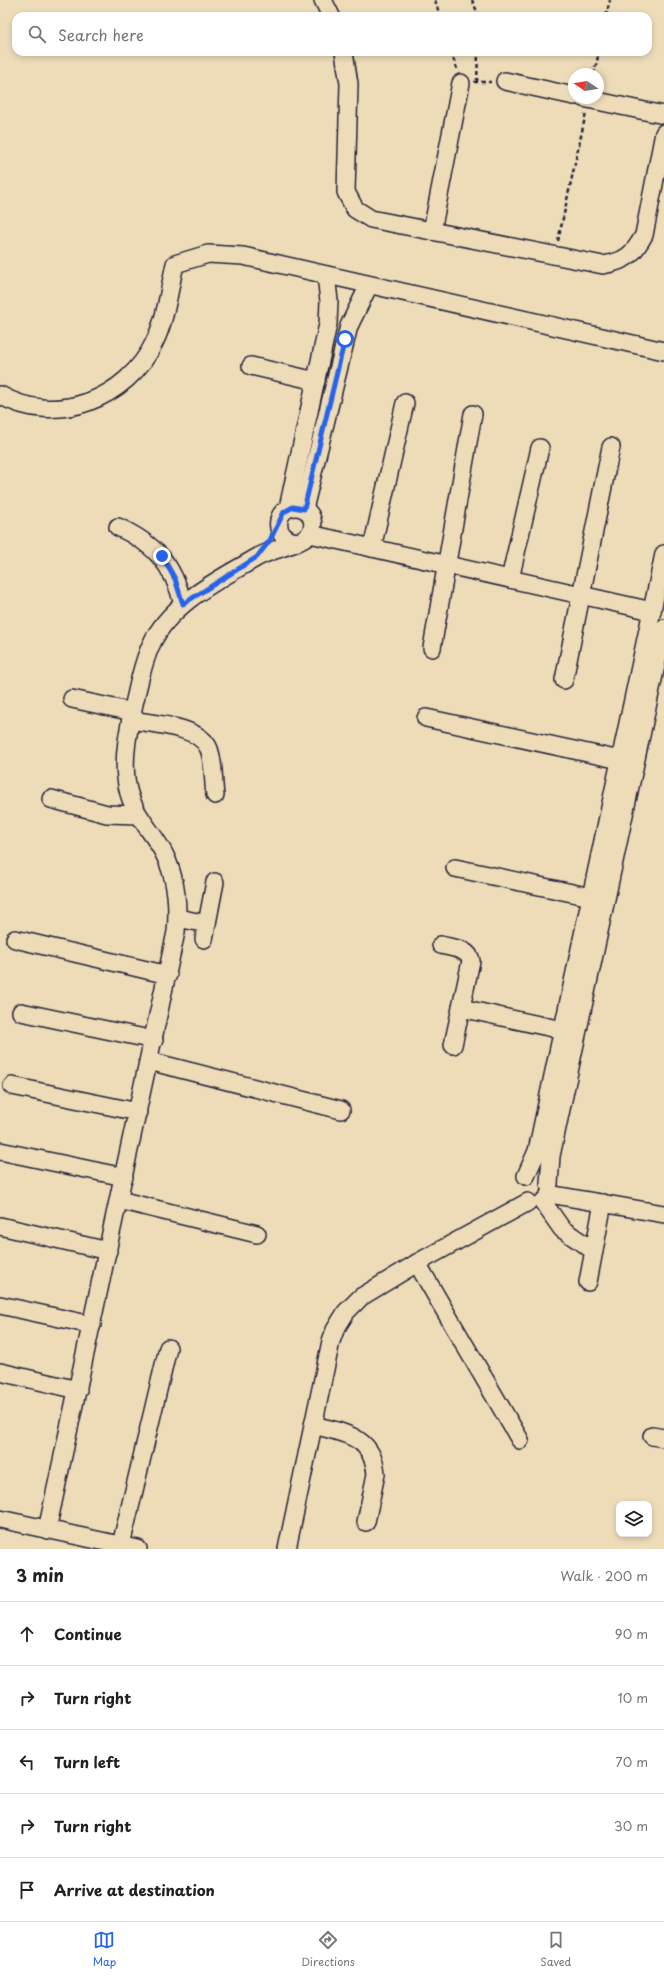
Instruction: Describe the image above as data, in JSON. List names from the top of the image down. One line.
{"north":"left","page":{"search":"Search here","heading":["3 min","Walk · 200 m"],"list":[["Continue","90 m"],["Turn right","10 m"],["Turn left","70 m"],["Turn right","30 m"],"Arrive at destination"],"nav":["Map","Directions","Saved"]}}
